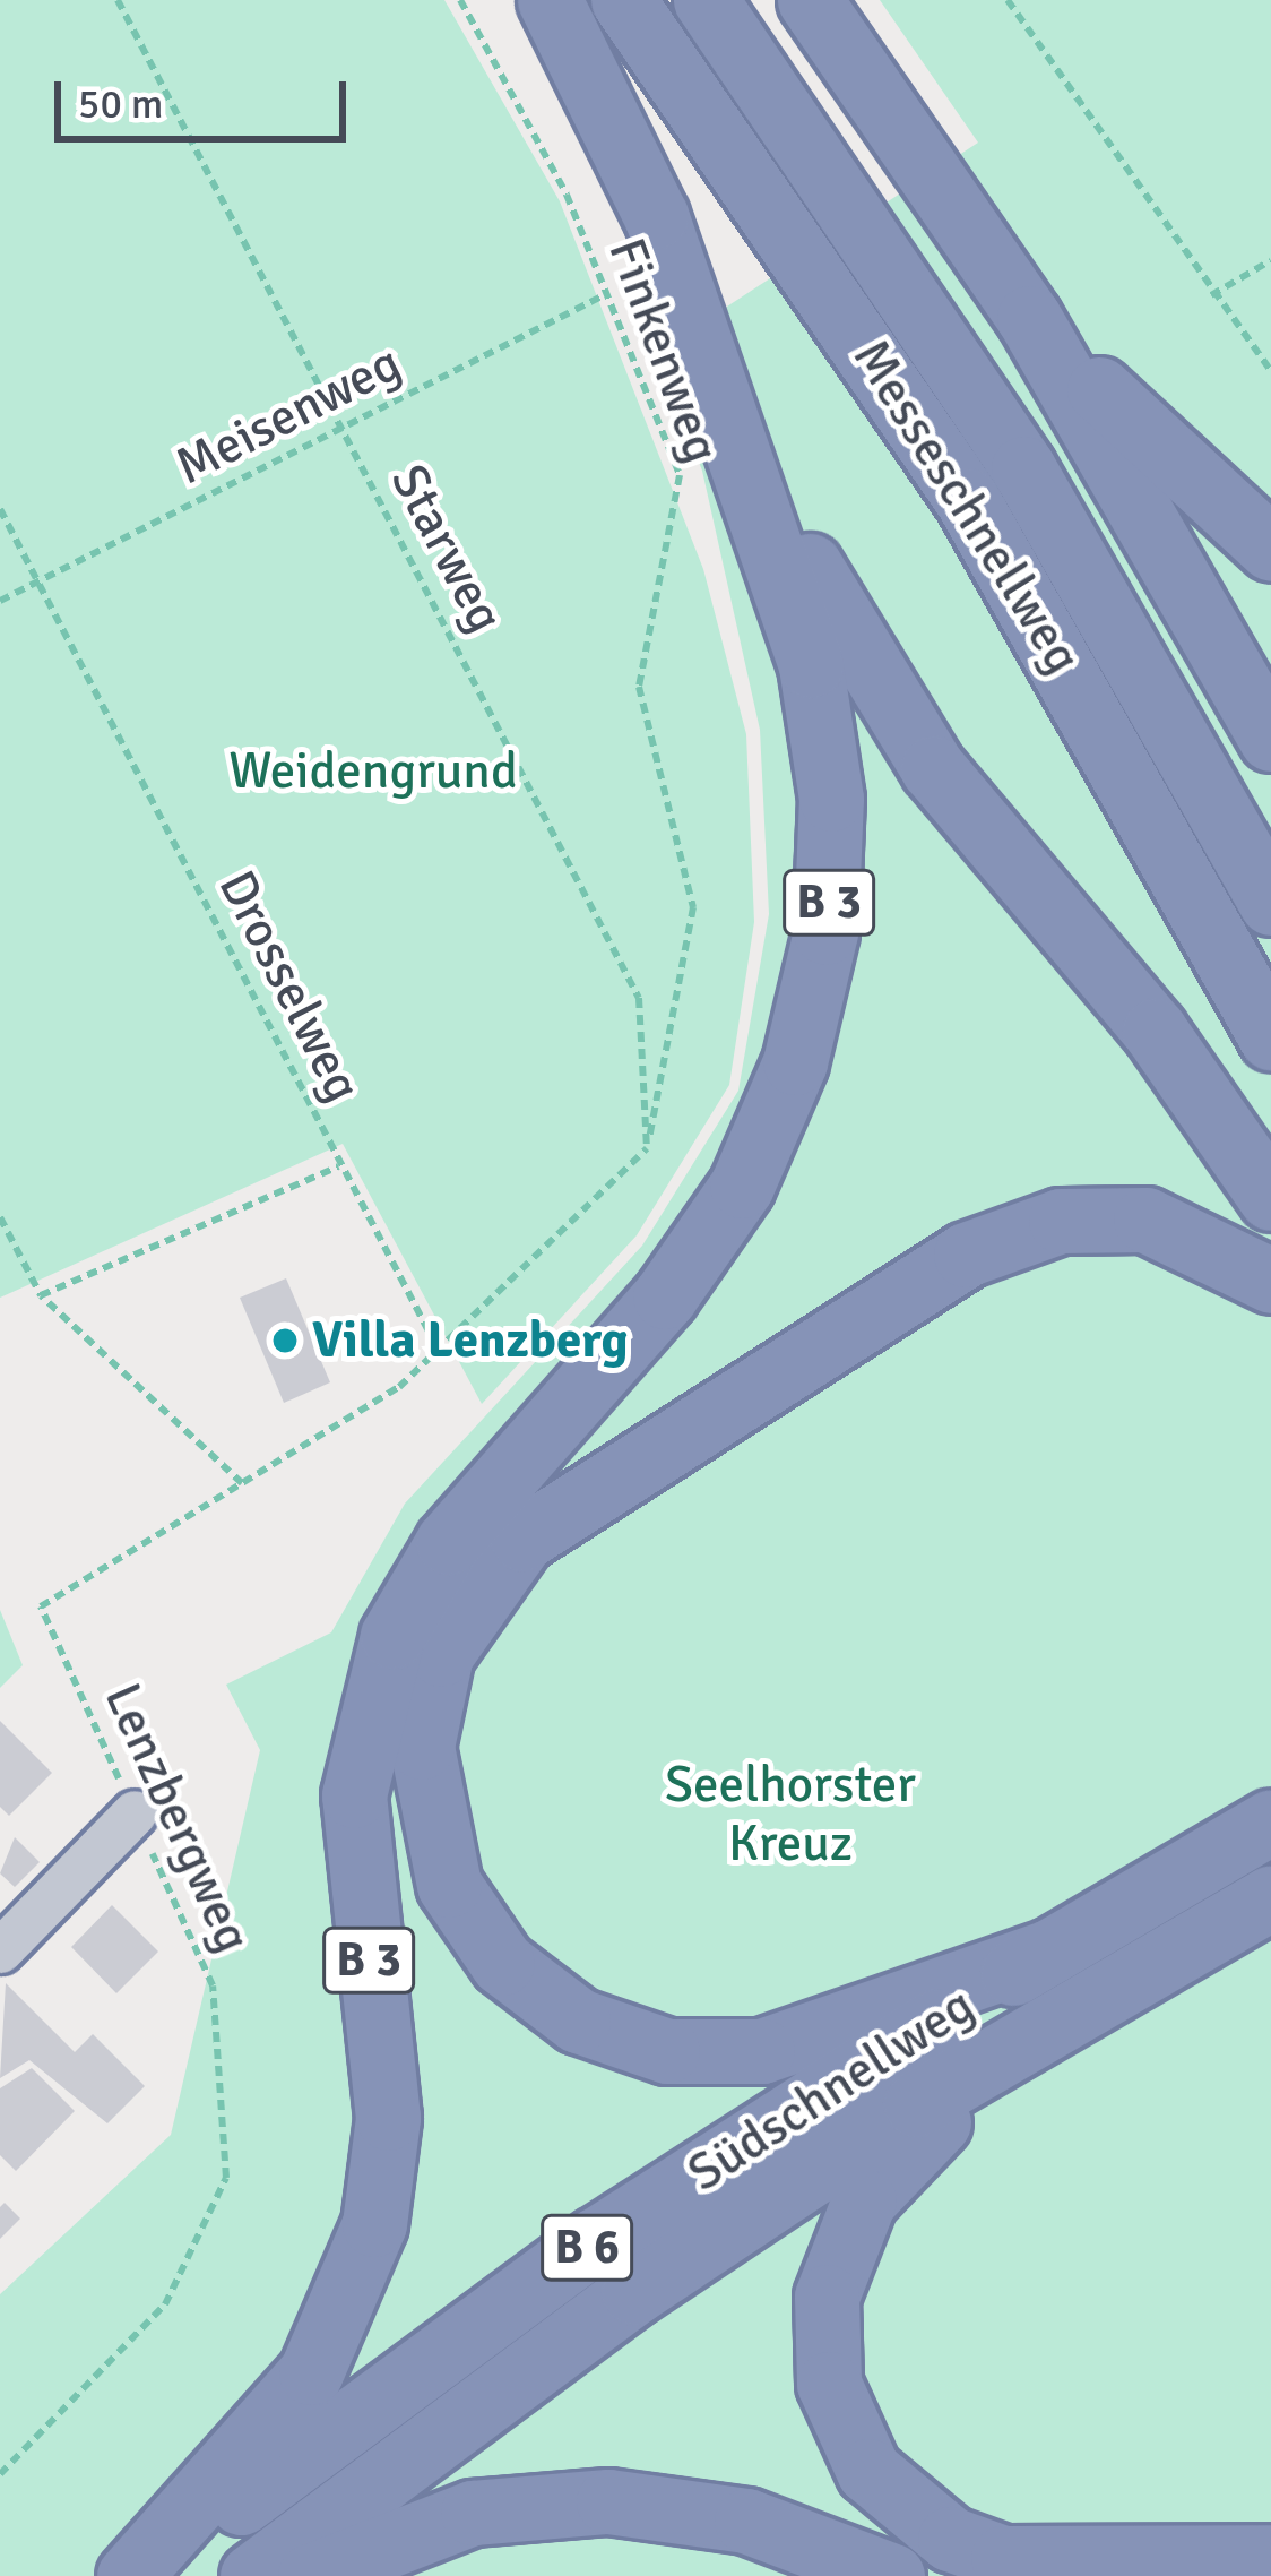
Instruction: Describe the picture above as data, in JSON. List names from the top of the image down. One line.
{"streets":{"highway":["Messeschnellweg","B 3","Südschnellweg","B 6"],"path":["Finkenweg","Meisenweg","Starweg","Drosselweg","Lenzbergweg"]},"crossings":[["Finkenweg","Meisenweg"],["Finkenweg","Starweg"],["Meisenweg","Starweg"],["Meisenweg","Drosselweg"]],"parks":["Weidengrund","Seelhorster Kreuz"],"places":["Villa Lenzberg"],"scale_bar":"50 m"}
